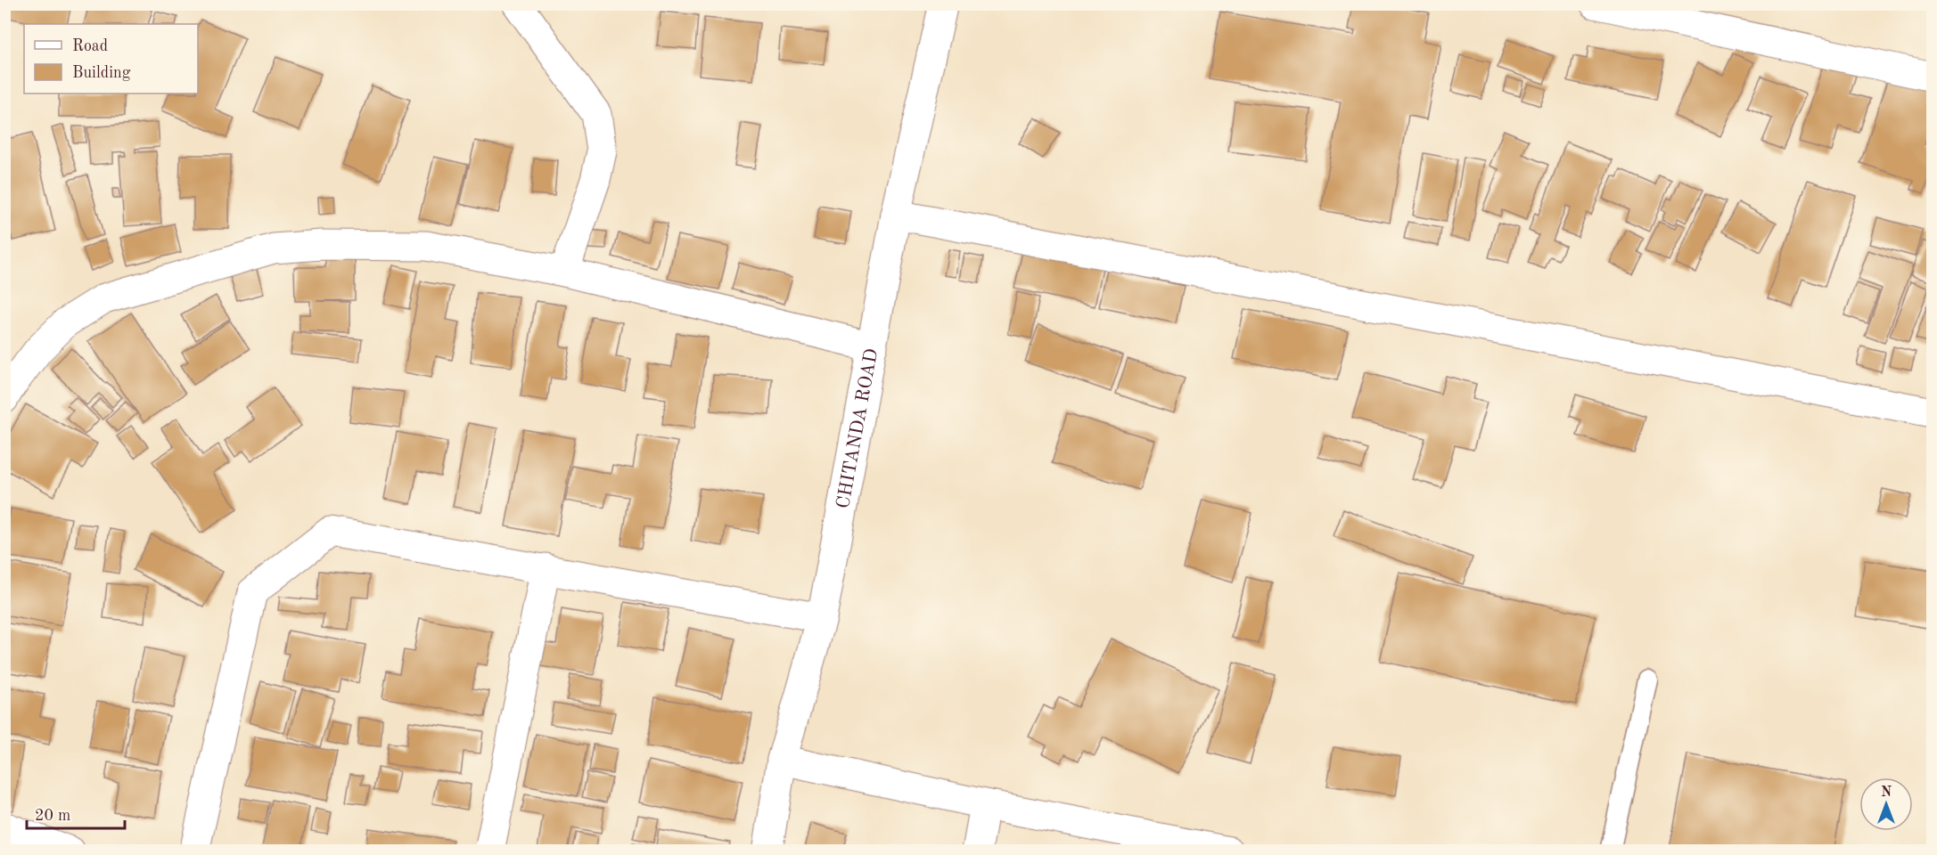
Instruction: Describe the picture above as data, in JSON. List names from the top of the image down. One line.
{"streets":{"street":["CHITANDA ROAD"]},"legend":["Road","Building"],"scale_bar":"20 m","north":"top"}
